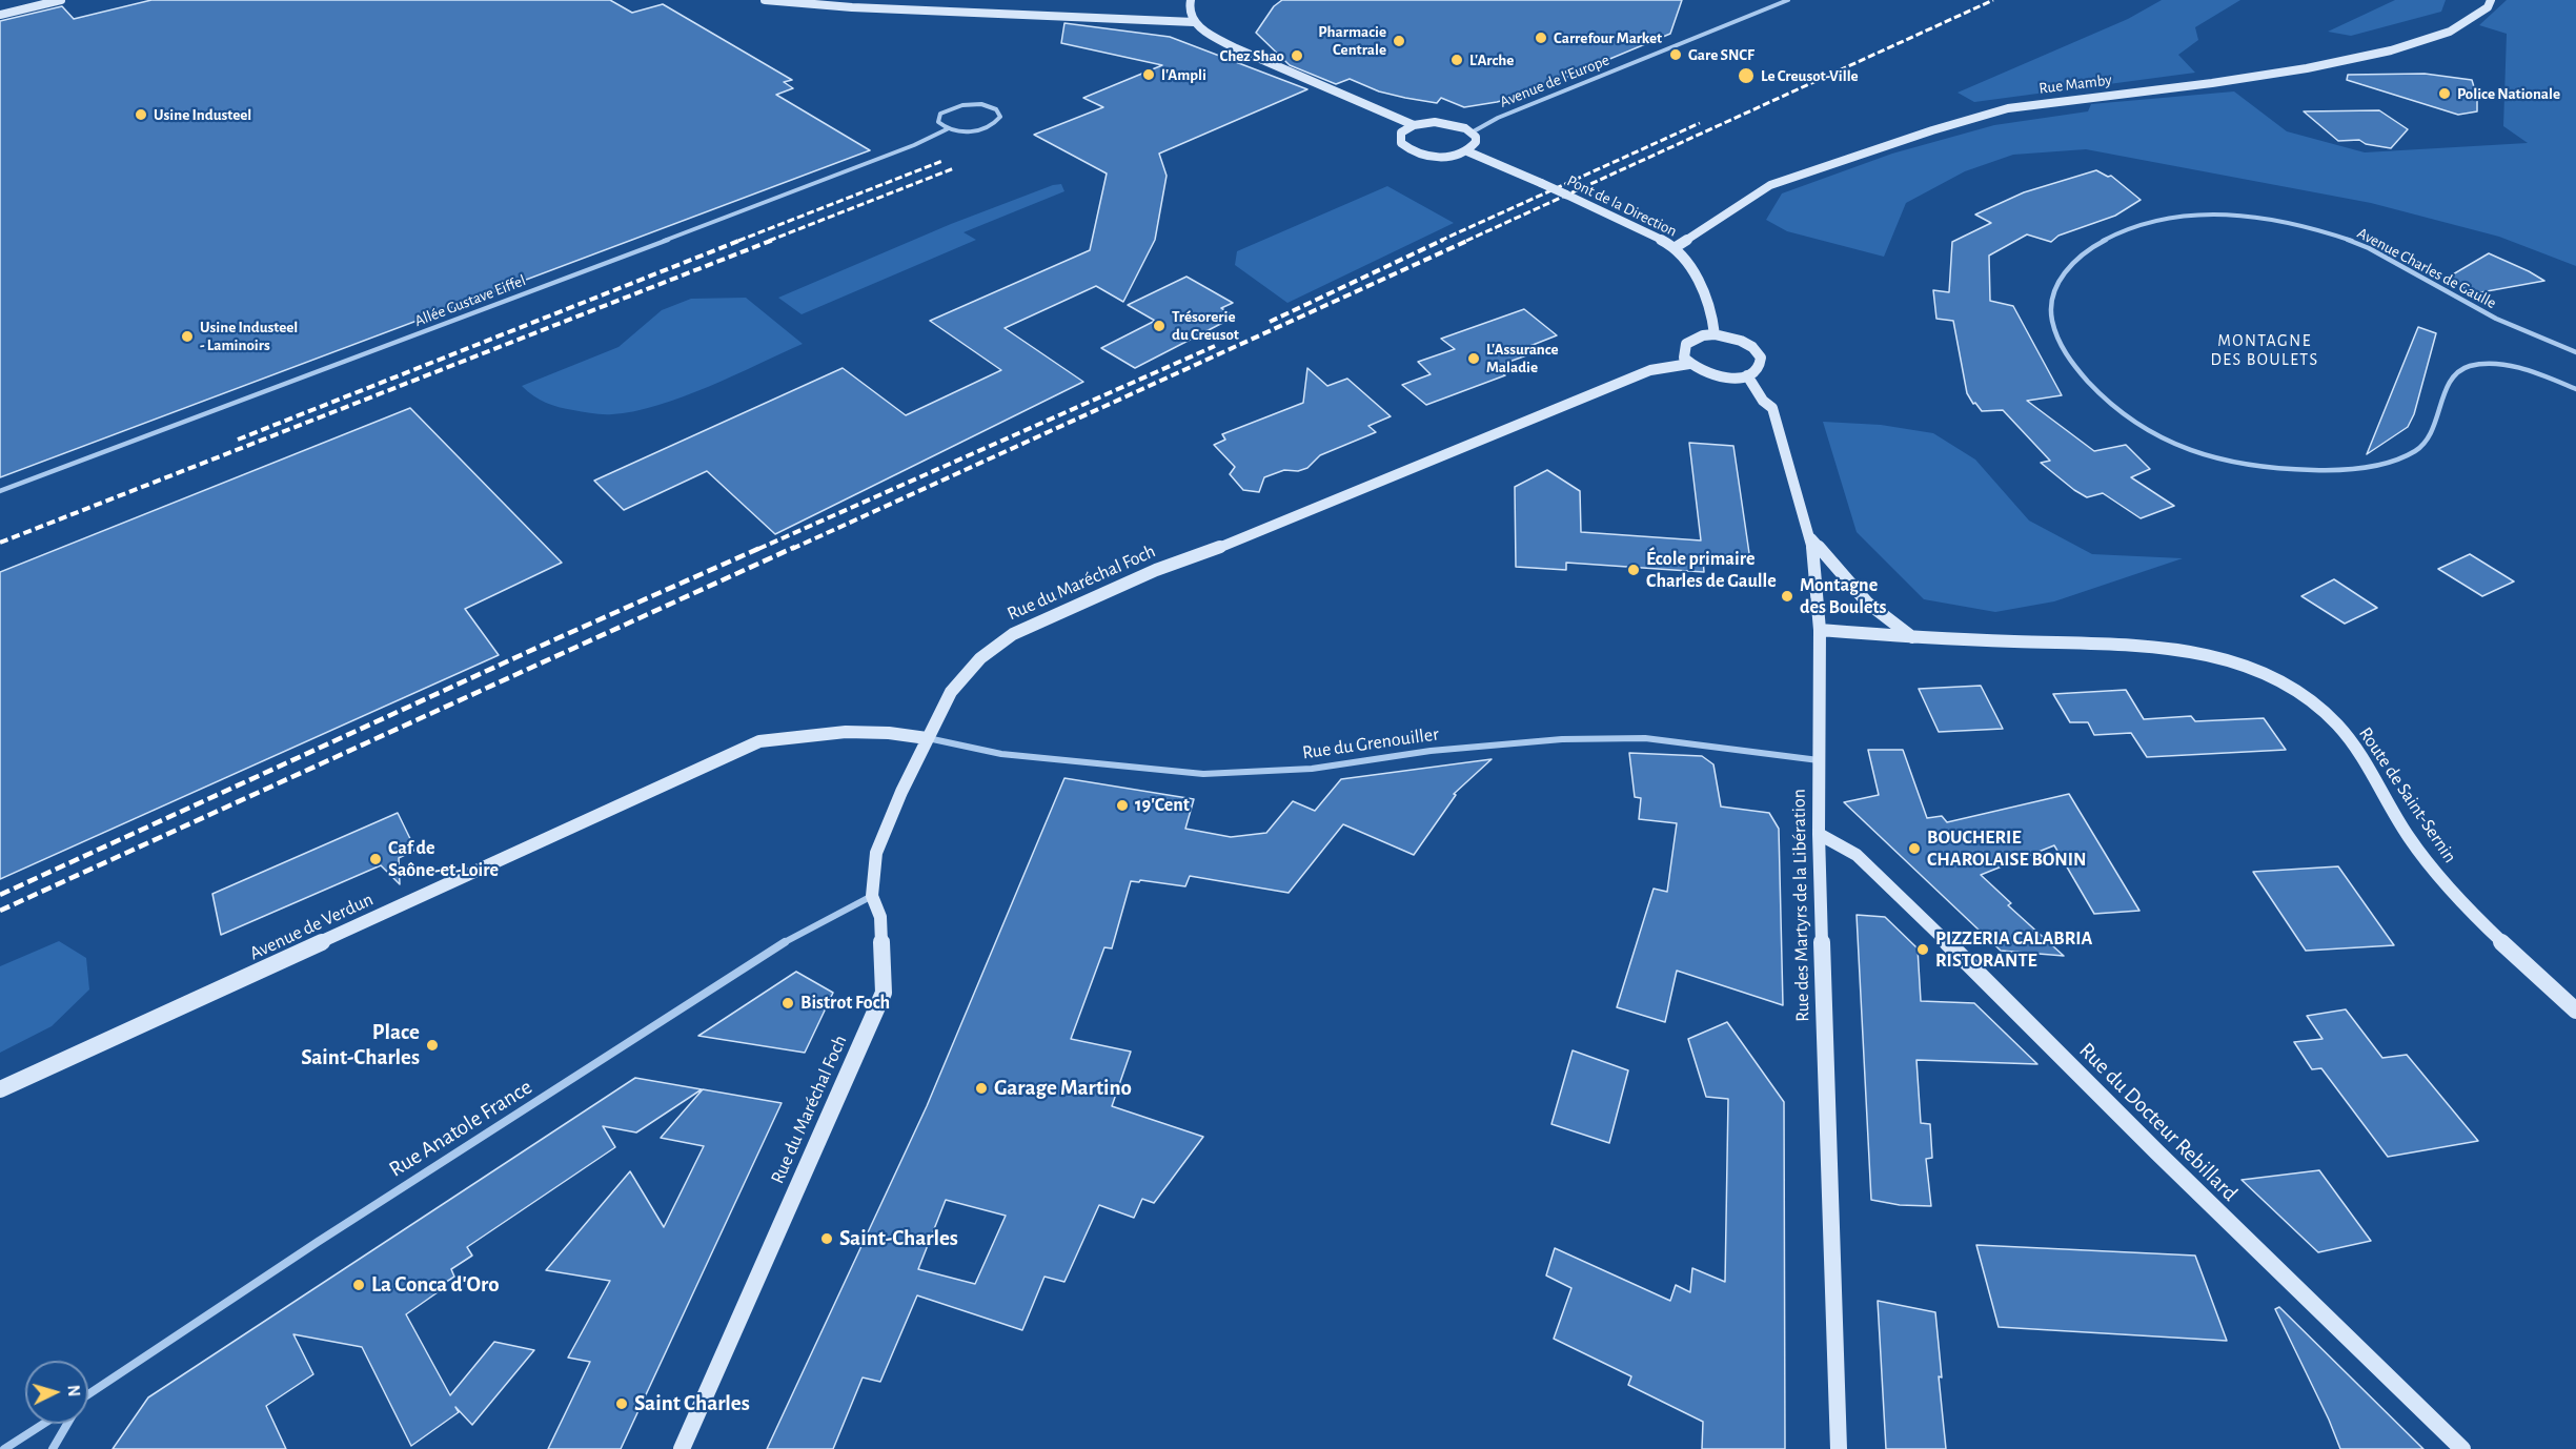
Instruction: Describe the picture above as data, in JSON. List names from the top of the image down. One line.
{"streets":{"main road":["Rue Mamby","Pont de la Direction","Rue du Maréchal Foch","Route de Saint-Sernin","Rue des Martyrs de la Libération","Avenue de Verdun","Rue du Docteur Rebillard"],"street":["Avenue de l'Europe","Avenue Charles de Gaulle","Allée Gustave Eiffel","Rue du Grenouiller","Rue Anatole France"]},"crossings":[["Rue Mamby","Pont de la Direction"],["Rue du Maréchal Foch","Rue du Grenouiller"],["Rue du Maréchal Foch","Avenue de Verdun"],["Rue du Maréchal Foch","Rue Anatole France"],["Rue du Grenouiller","Rue des Martyrs de la Libération"],["Rue du Grenouiller","Avenue de Verdun"],["Route de Saint-Sernin","Rue des Martyrs de la Libération"],["Rue des Martyrs de la Libération","Rue du Docteur Rebillard"]],"districts":["MONTAGNE DES BOULETS"],"places":["Carrefour Market","Pharmacie Centrale","Gare SNCF","Chez Shao","L'Arche","l'Ampli","Le Creusot-Ville","Police Nationale","Usine Industeel","Trésorerie du Creusot","Usine Industeel - Laminoirs","L'Assurance Maladie","École primaire Charles de Gaulle","Montagne des Boulets","19'Cent","BOUCHERIE CHAROLAISE BONIN","Caf de Saône-et-Loire","PIZZERIA CALABRIA RISTORANTE","Bistrot Foch","Place Saint-Charles","Garage Martino","Saint-Charles","La Conca d'Oro","Saint Charles"],"north":"right"}
